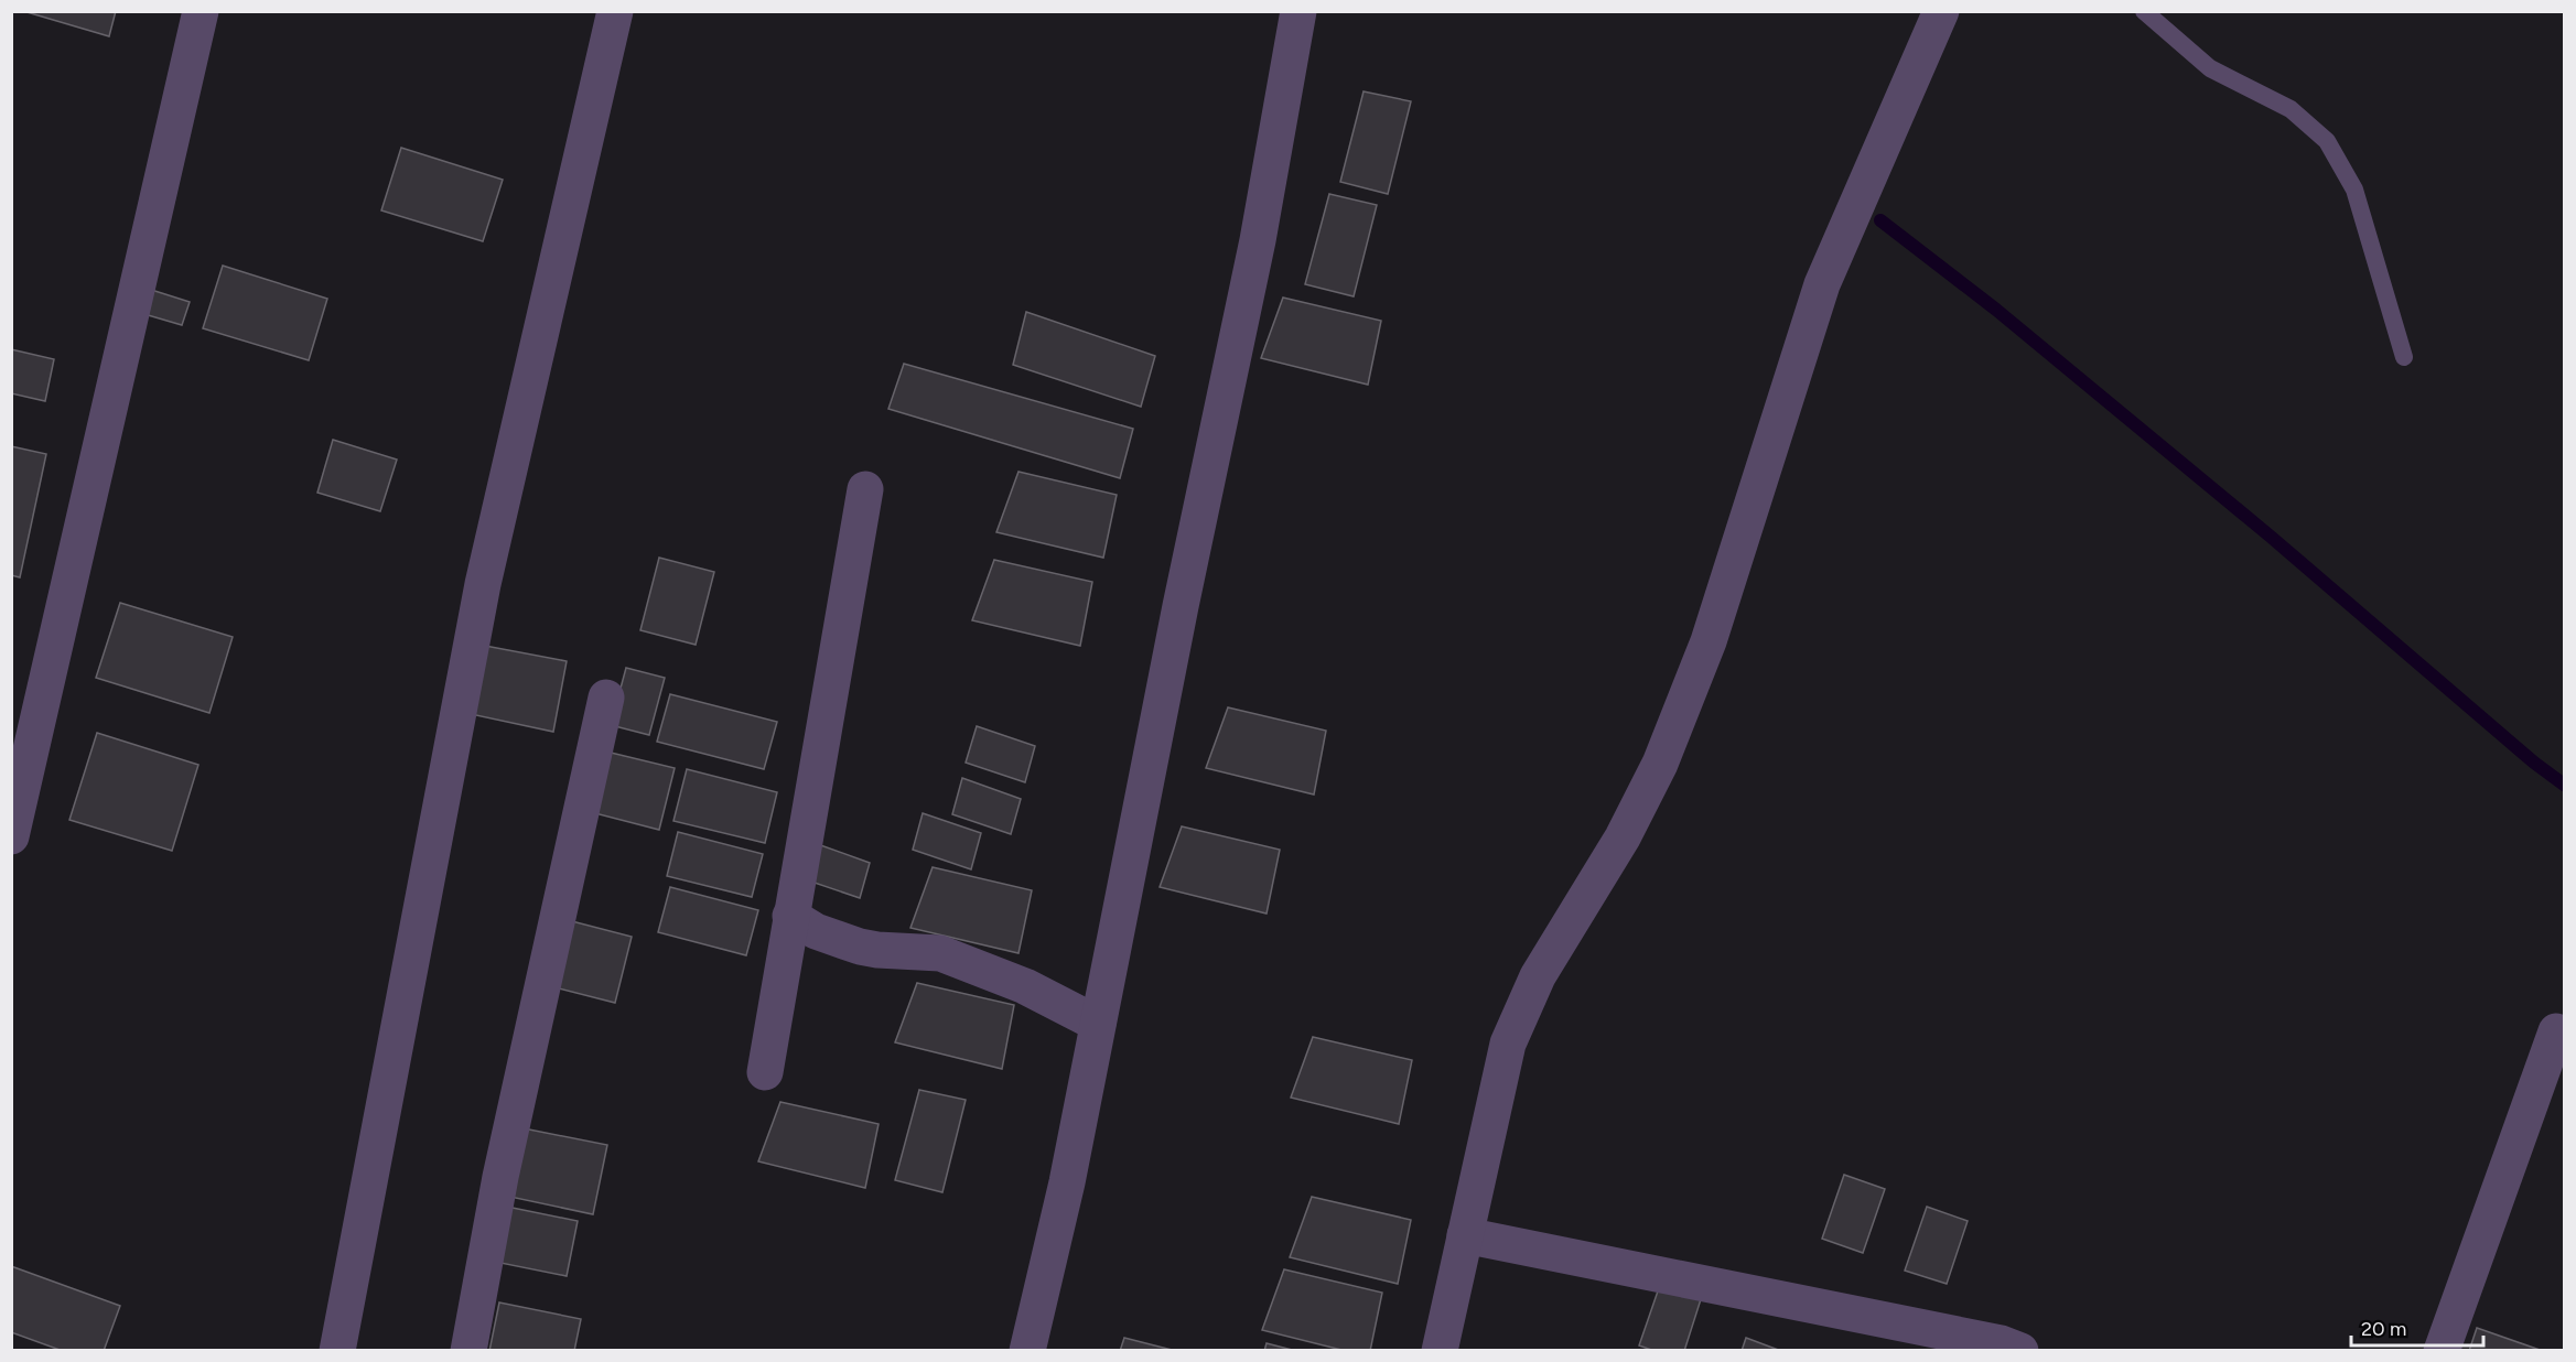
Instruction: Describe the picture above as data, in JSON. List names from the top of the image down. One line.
{"scale_bar":"20 m"}
